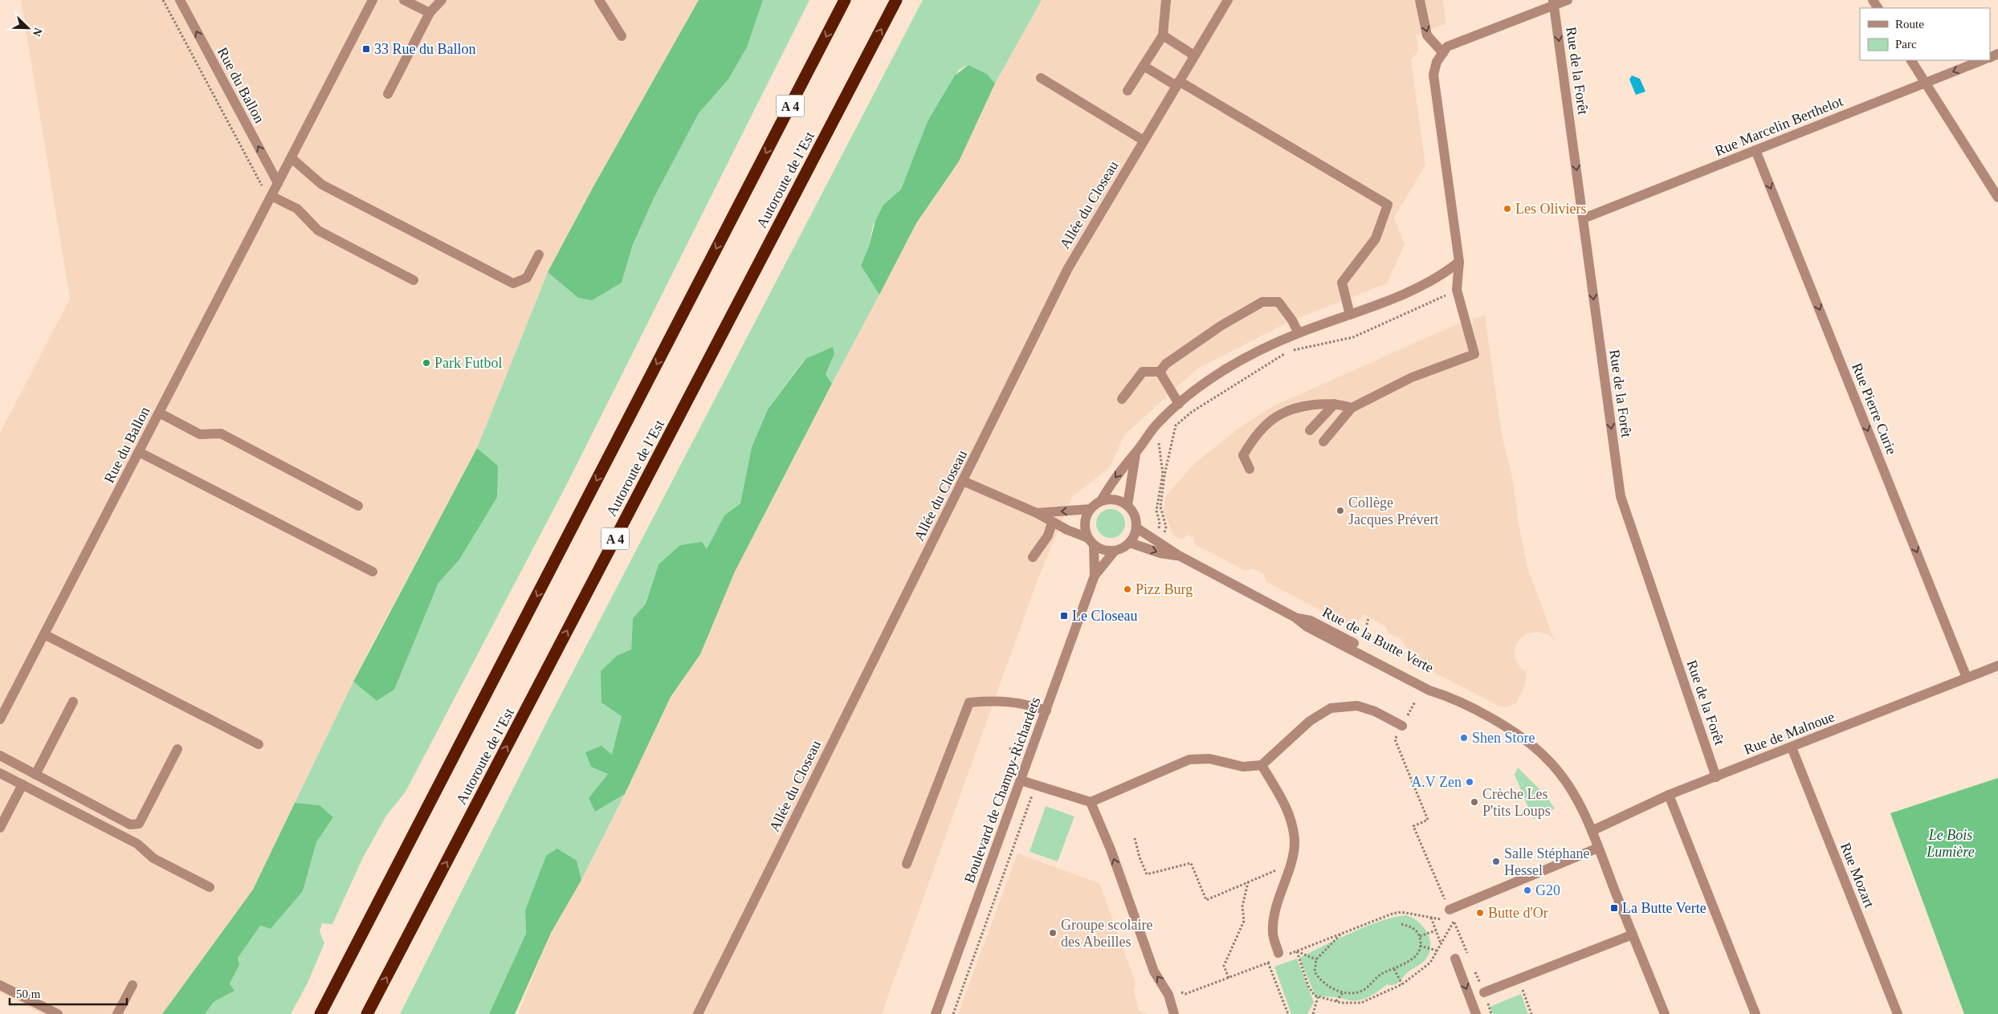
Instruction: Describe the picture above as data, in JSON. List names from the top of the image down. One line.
{"streets":{"highway":["A 4","Autoroute de l’Est"],"street":["Rue de la Forêt","Rue du Ballon","Rue Marcelin Berthelot","Allée du Closeau","Rue Pierre Curie","Rue de la Butte Verte","Rue de Malnoue","Boulevard de Champy-Richardets","Rue Mozart"]},"crossings":[["Rue de la Forêt","Rue Marcelin Berthelot"],["Rue de la Forêt","Rue de Malnoue"],["Rue Marcelin Berthelot","Rue Pierre Curie"],["Rue Pierre Curie","Rue de Malnoue"],["Rue de la Butte Verte","Rue de Malnoue"],["Rue de la Butte Verte","Boulevard de Champy-Richardets"],["Rue de Malnoue","Rue Mozart"]],"one_way":["Rue de la Forêt","Rue Pierre Curie"],"parks":["Le Bois Lumière"],"places":{"transit":["33 Rue du Ballon","Le Closeau","La Butte Verte"],"other":["Les Oliviers","Park Futbol","Collège Jacques Prévert","Pizz Burg","Shen Store","A.V Zen","Crèche Les P'tits Loups","Salle Stéphane Hessel","G20","Butte d'Or","Groupe scolaire des Abeilles"]},"legend":["Route","Parc"],"scale_bar":"50 m","north":"bottom right"}
